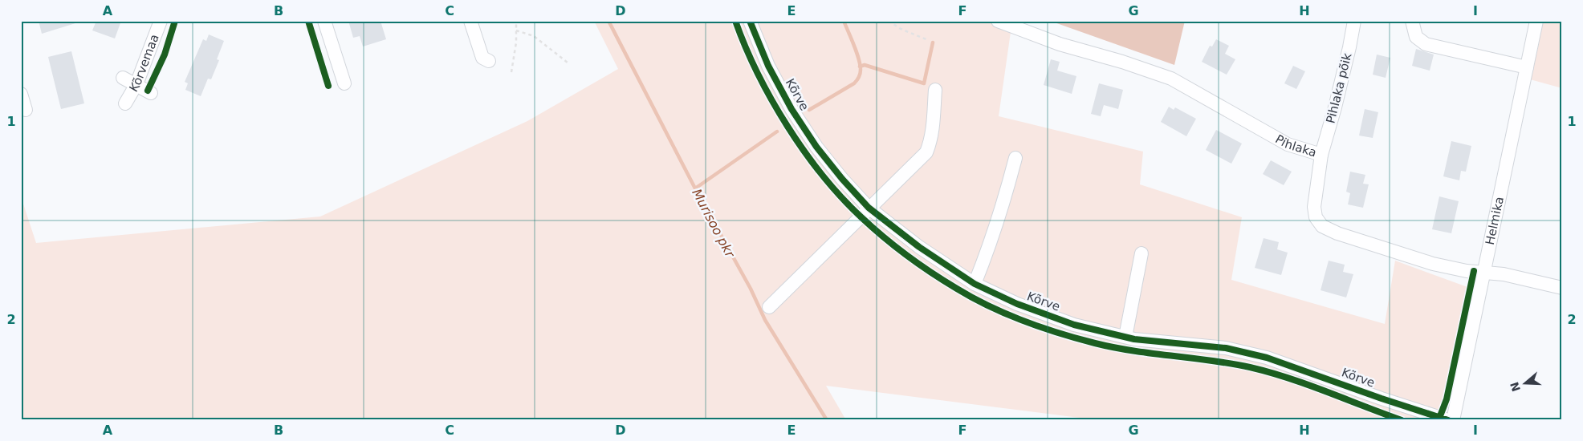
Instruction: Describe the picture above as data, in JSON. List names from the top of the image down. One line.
{"streets":{"street":["Kõrvemaa","Pihlaka põik","Kõrve","Pihlaka","Helmika"]},"crossings":[["Pihlaka põik","Pihlaka"],["Pihlaka","Helmika"]],"water":["Murisoo pkr"],"north":"left","grid":{"columns":["A","B","C","D","E","F","G","H","I"],"rows":["1","2"]}}
